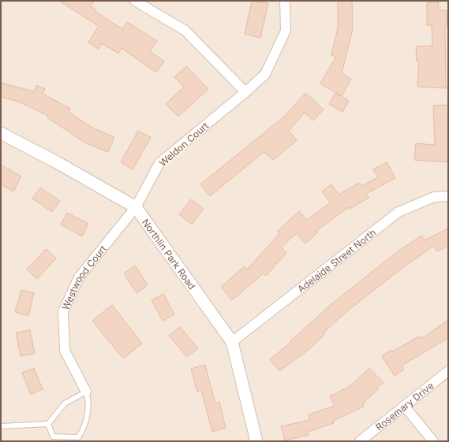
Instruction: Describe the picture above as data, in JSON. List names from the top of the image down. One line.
{"streets":{"street":["Weldon Court","Northlin Park Road","Adelaide Street North","Westwood Court","Rosemary Drive"]},"crossings":[["Weldon Court","Northlin Park Road"],["Weldon Court","Westwood Court"],["Northlin Park Road","Adelaide Street North"],["Northlin Park Road","Westwood Court"]]}
